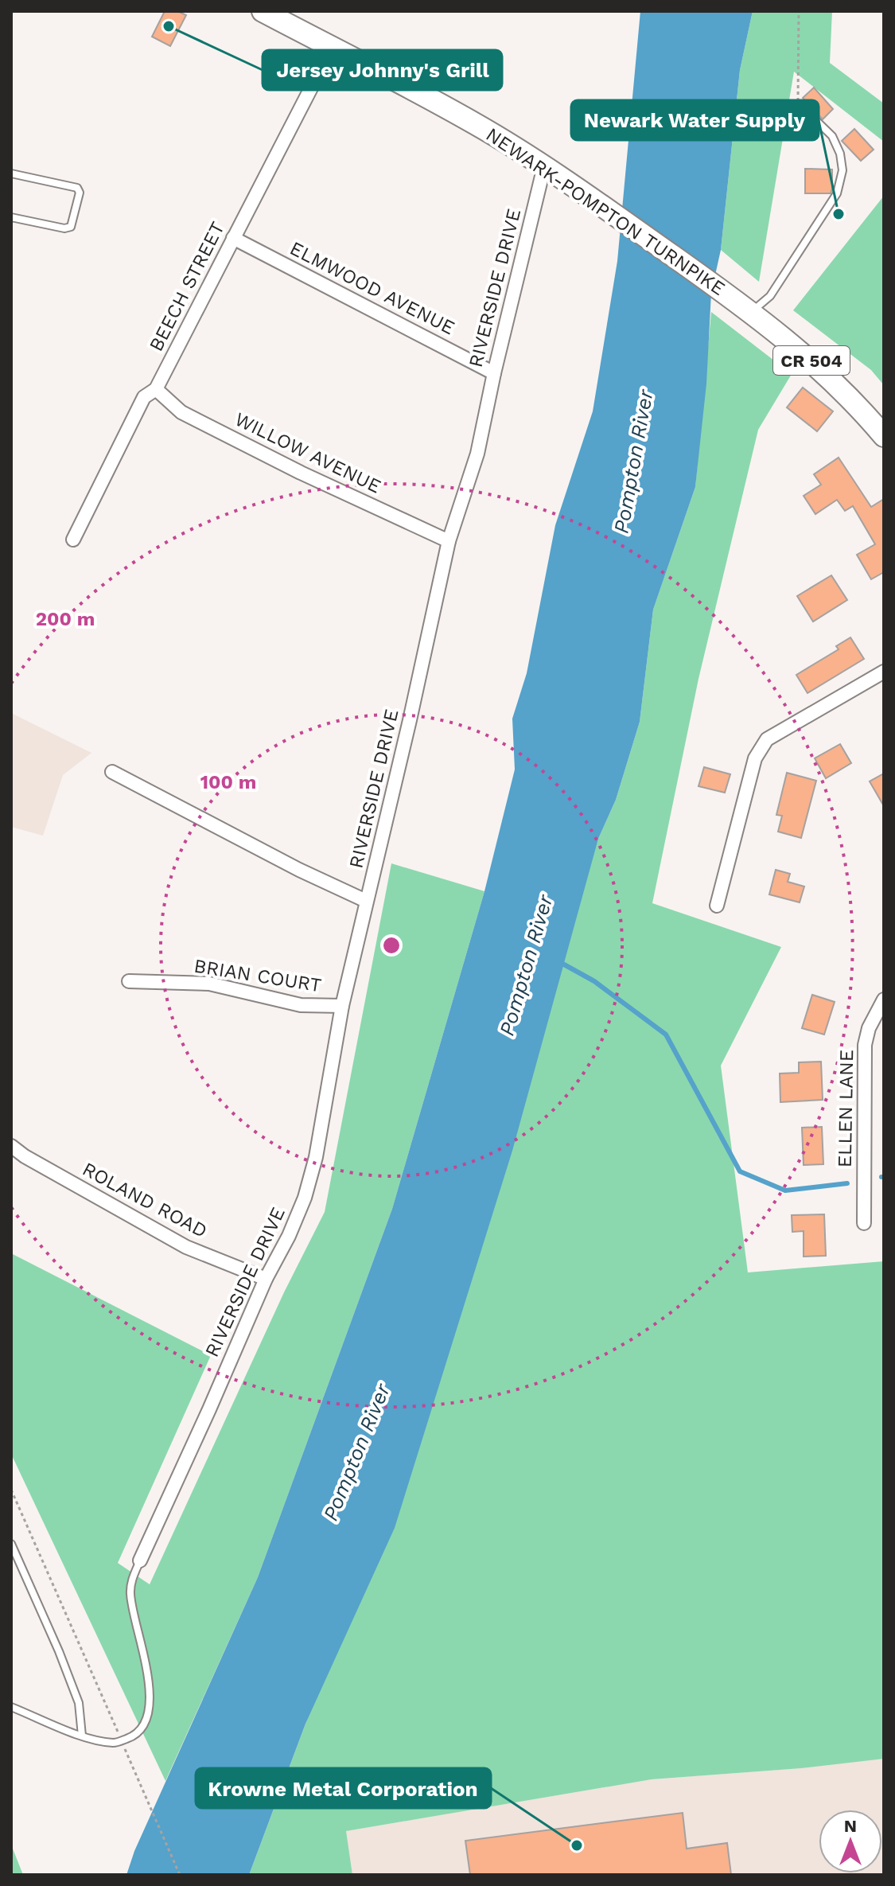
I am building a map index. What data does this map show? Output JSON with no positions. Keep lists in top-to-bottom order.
{
  "streets": {
    "main road": ["NEWARK-POMPTON TURNPIKE", "CR 504"],
    "street": [
      "BEECH STREET",
      "ELMWOOD AVENUE",
      "RIVERSIDE DRIVE",
      "WILLOW AVENUE",
      "BRIAN COURT",
      "ELLEN LANE",
      "ROLAND ROAD"
    ]
  },
  "crossings": [
    ["NEWARK-POMPTON TURNPIKE", "BEECH STREET"],
    ["NEWARK-POMPTON TURNPIKE", "RIVERSIDE DRIVE"],
    ["BEECH STREET", "ELMWOOD AVENUE"],
    ["BEECH STREET", "WILLOW AVENUE"],
    ["ELMWOOD AVENUE", "RIVERSIDE DRIVE"],
    ["RIVERSIDE DRIVE", "WILLOW AVENUE"],
    ["RIVERSIDE DRIVE", "BRIAN COURT"],
    ["RIVERSIDE DRIVE", "ROLAND ROAD"]
  ],
  "water": ["Pompton River"],
  "places": ["Jersey Johnny's Grill", "Newark Water Supply", "Krowne Metal Corporation"],
  "north": "top",
  "rings": ["200 m", "100 m"]
}
